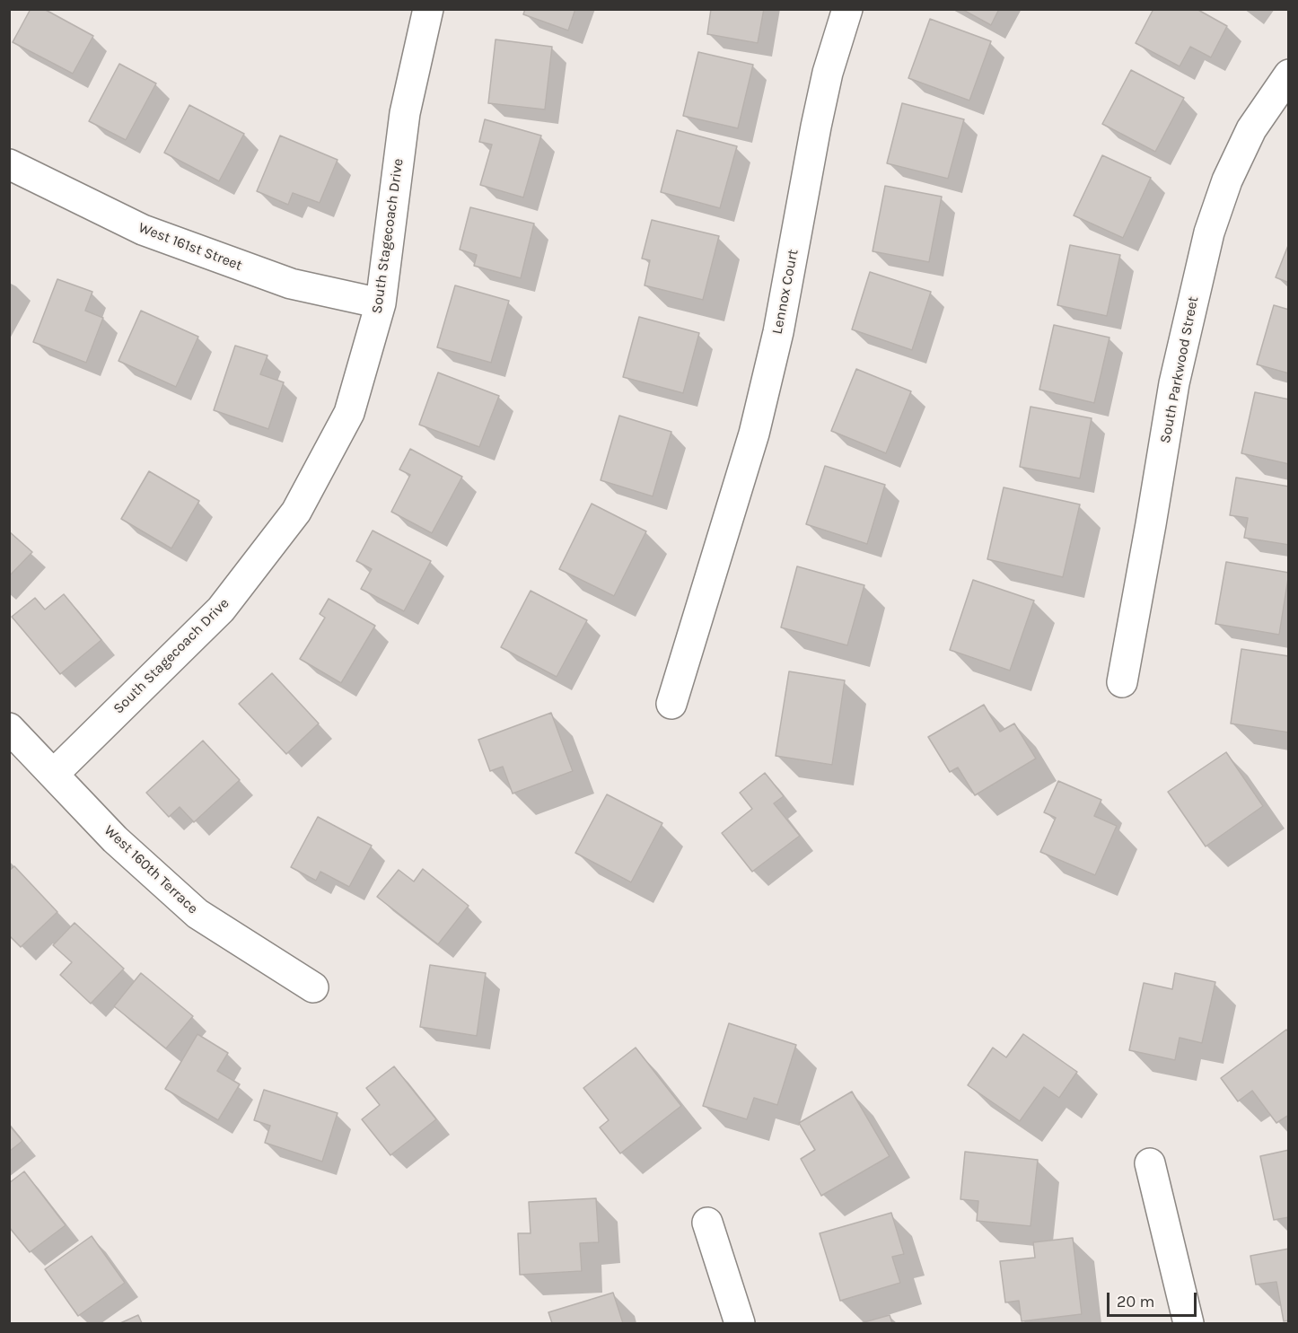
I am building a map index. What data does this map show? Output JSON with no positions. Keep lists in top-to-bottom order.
{
  "streets": {
    "street": [
      "South Stagecoach Drive",
      "West 161st Street",
      "Lennox Court",
      "South Parkwood Street",
      "West 160th Terrace"
    ]
  },
  "crossings": [
    ["South Stagecoach Drive", "West 161st Street"],
    ["South Stagecoach Drive", "West 160th Terrace"]
  ],
  "scale_bar": "20 m"
}
